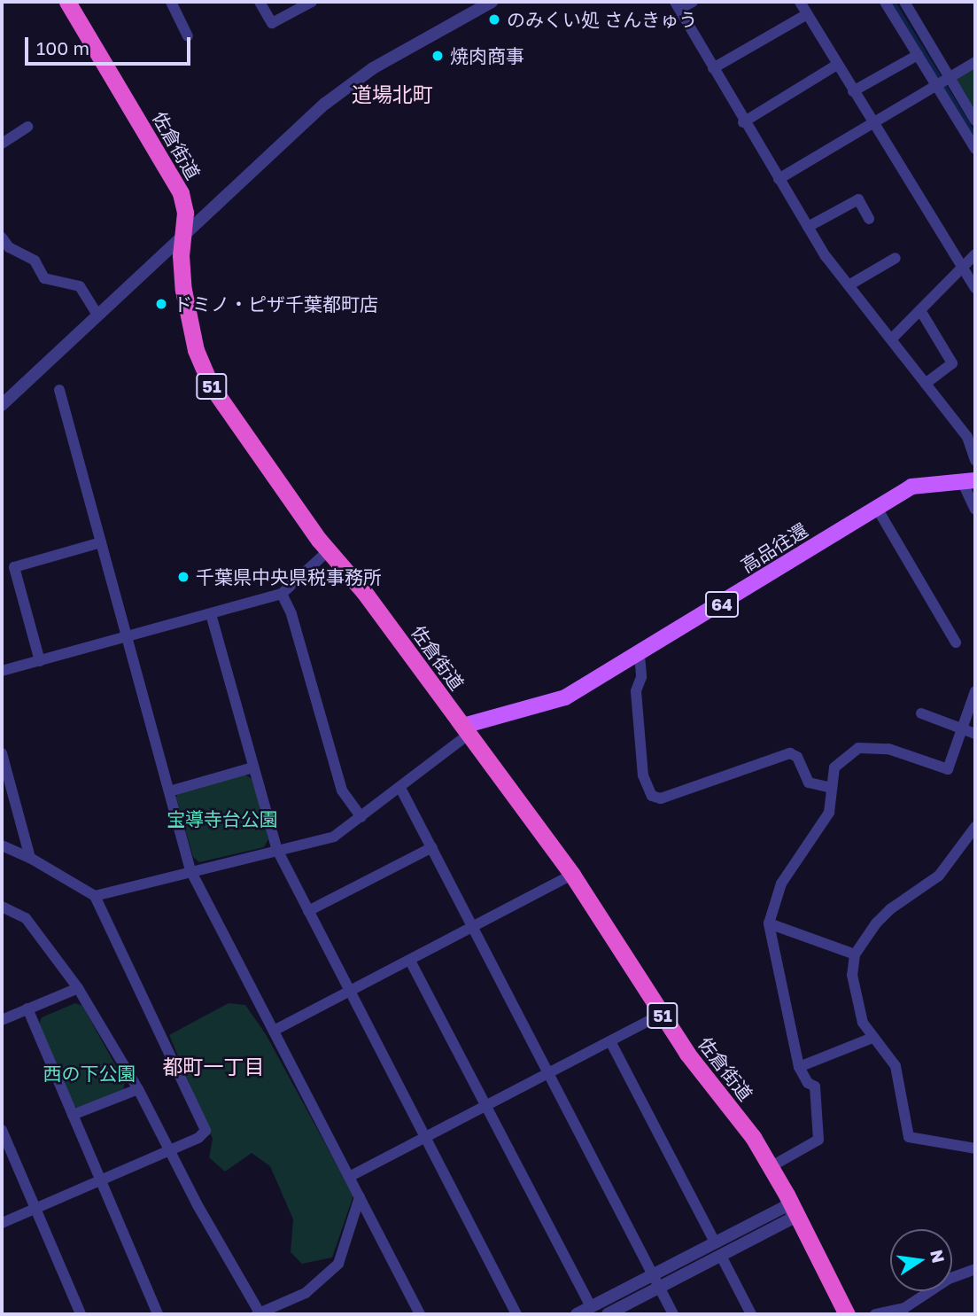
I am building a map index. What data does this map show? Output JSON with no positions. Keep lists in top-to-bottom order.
{
  "streets": {
    "highway": ["佐倉街道", "51"],
    "main road": ["高品往還", "64"]
  },
  "crossings": [
    ["佐倉街道", "高品往還"]
  ],
  "districts": ["道場北町", "都町一丁目"],
  "parks": ["宝導寺台公園", "西の下公園"],
  "places": [
    "のみくい処 さんきゅう",
    "焼肉商事",
    "ドミノ・ピザ千葉都町店",
    "千葉県中央県税事務所"
  ],
  "scale_bar": "100 m",
  "north": "right"
}
